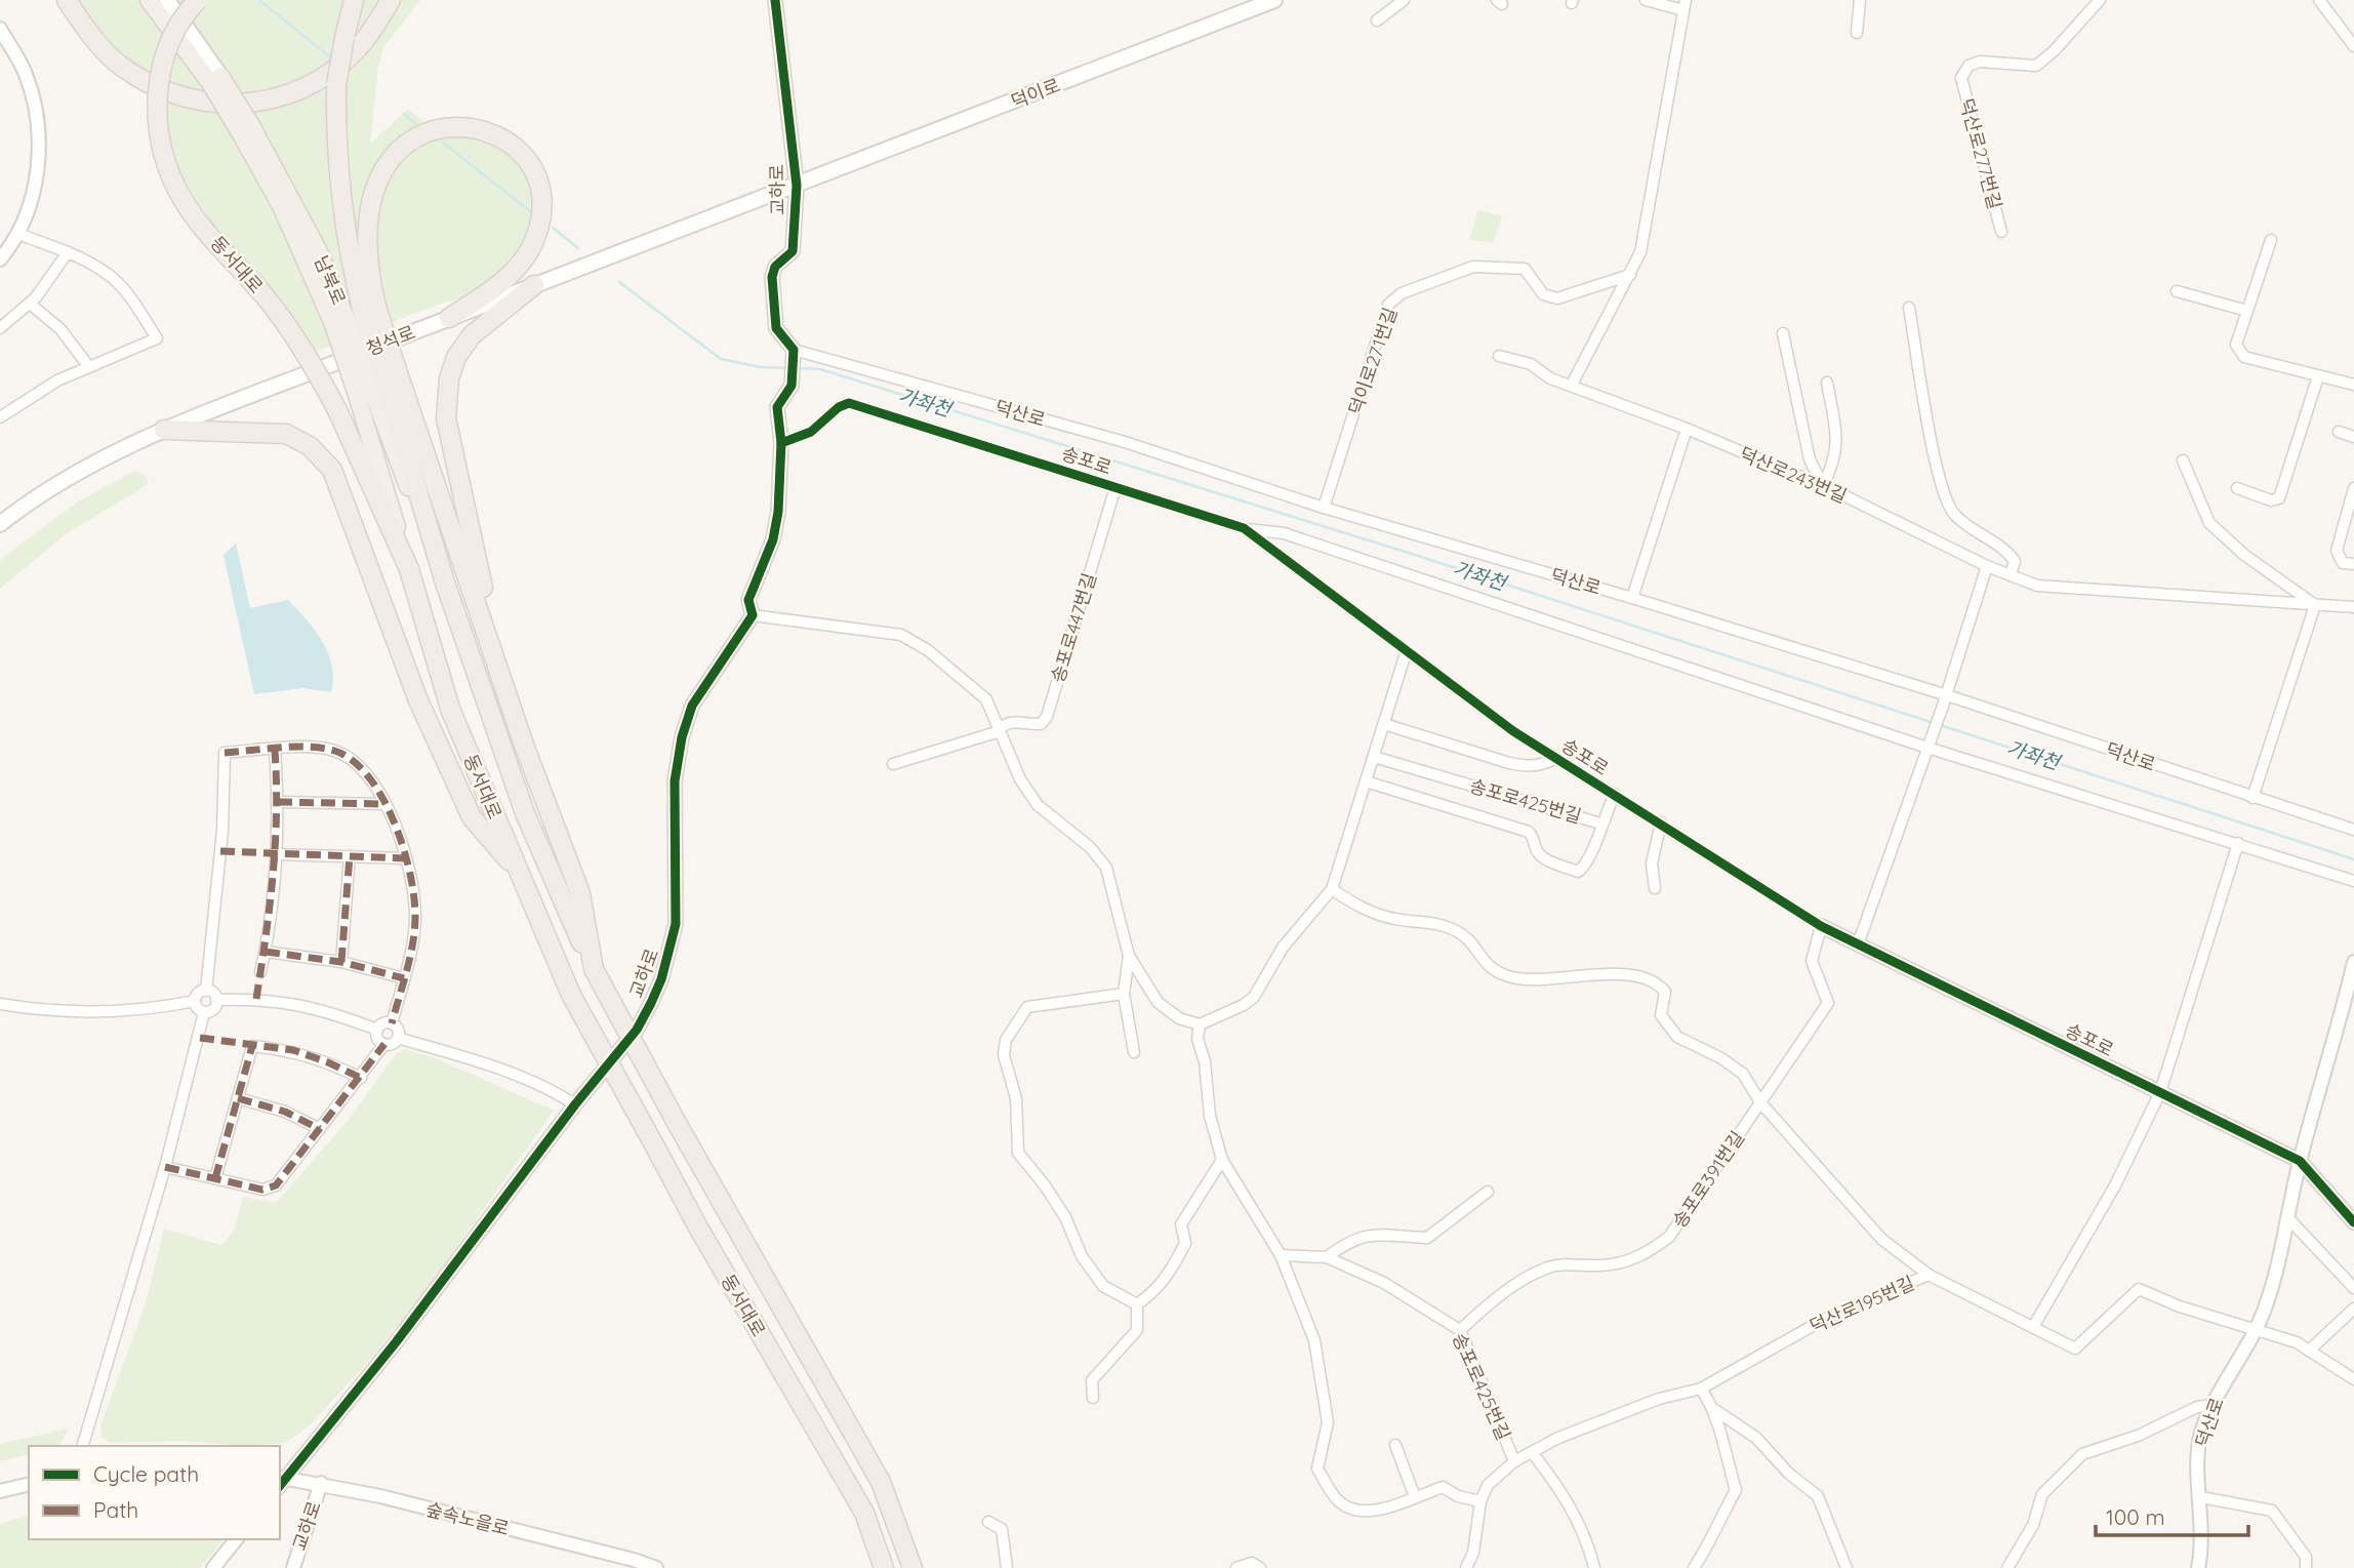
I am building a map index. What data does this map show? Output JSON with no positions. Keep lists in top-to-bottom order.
{
  "streets": {
    "highway": ["동서대로"],
    "main road": ["덕이로", "남북로", "청석로"],
    "street": [
      "덕산로277번길",
      "교하로",
      "덕이로271번길",
      "덕산로",
      "송포로",
      "덕산로243번길",
      "송포로447번길",
      "송포로425번길",
      "송포로391번길",
      "덕산로195번길",
      "숲속노을로"
    ]
  },
  "crossings": [
    ["덕이로", "교하로"],
    ["덕이로", "청석로"],
    ["교하로", "청석로"],
    ["교하로", "덕산로"],
    ["교하로", "송포로"],
    ["교하로", "숲속노을로"],
    ["동서대로", "남북로"],
    ["덕이로271번길", "덕산로"],
    ["덕산로", "송포로"],
    ["덕산로", "덕산로195번길"],
    ["송포로", "송포로447번길"],
    ["송포로", "송포로391번길"],
    ["송포로425번길", "송포로391번길"],
    ["송포로425번길", "덕산로195번길"]
  ],
  "water": ["가좌천"],
  "legend": ["Cycle path", "Path"],
  "scale_bar": "100 m"
}
